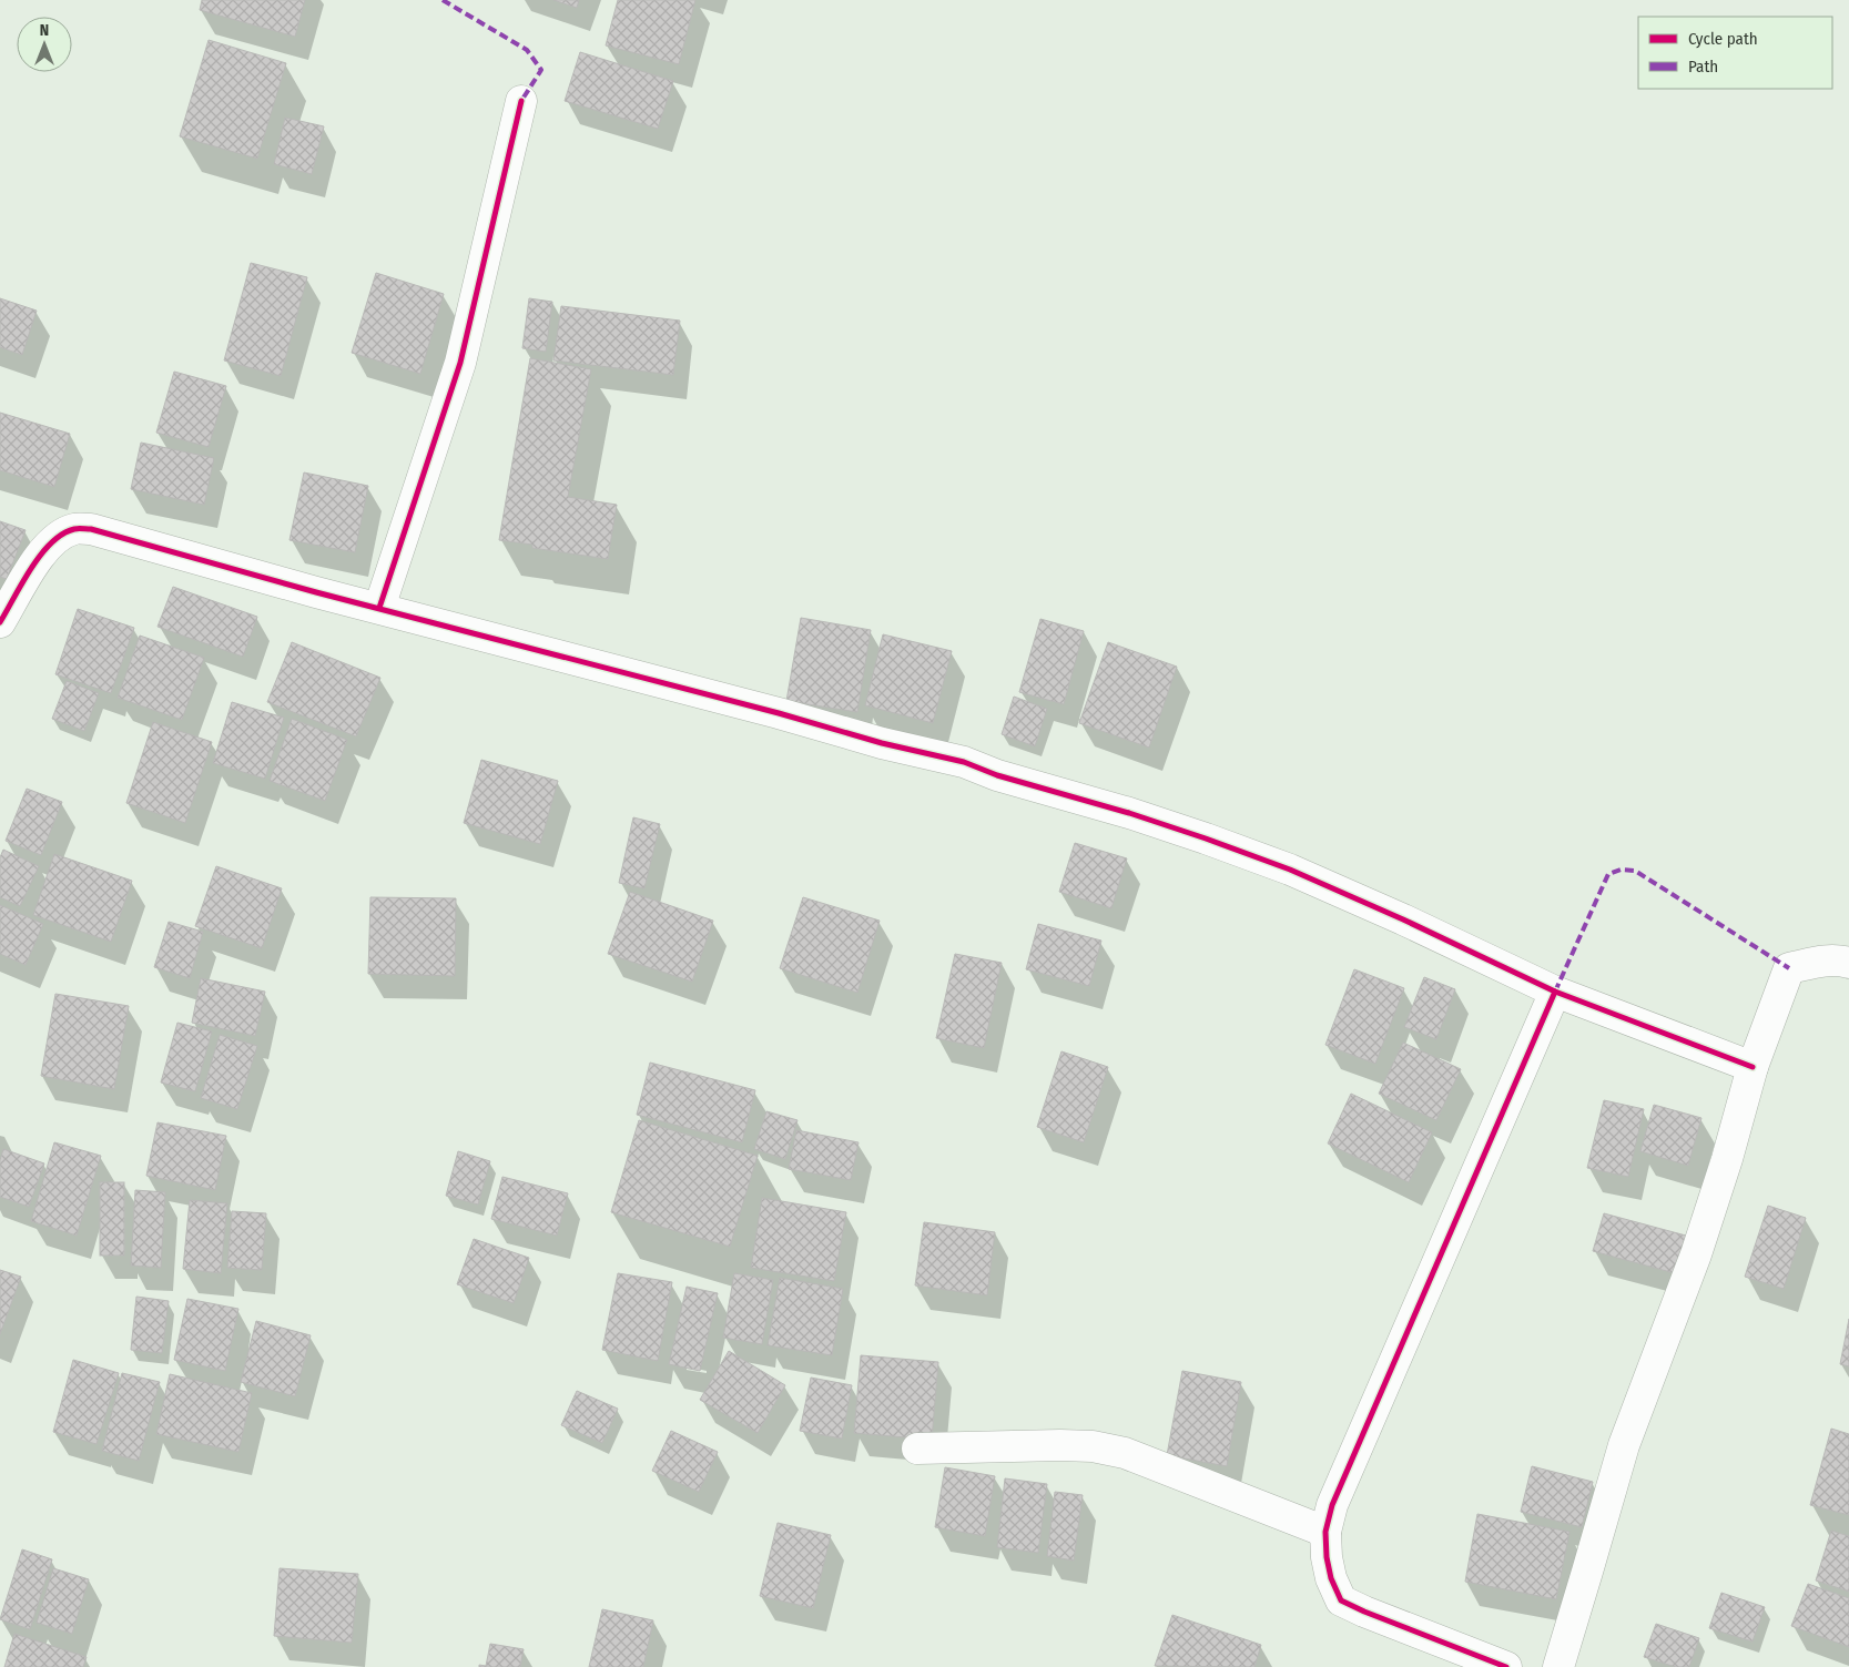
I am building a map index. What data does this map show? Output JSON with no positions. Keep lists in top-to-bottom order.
{
  "legend": ["Cycle path", "Path"],
  "north": "top"
}
